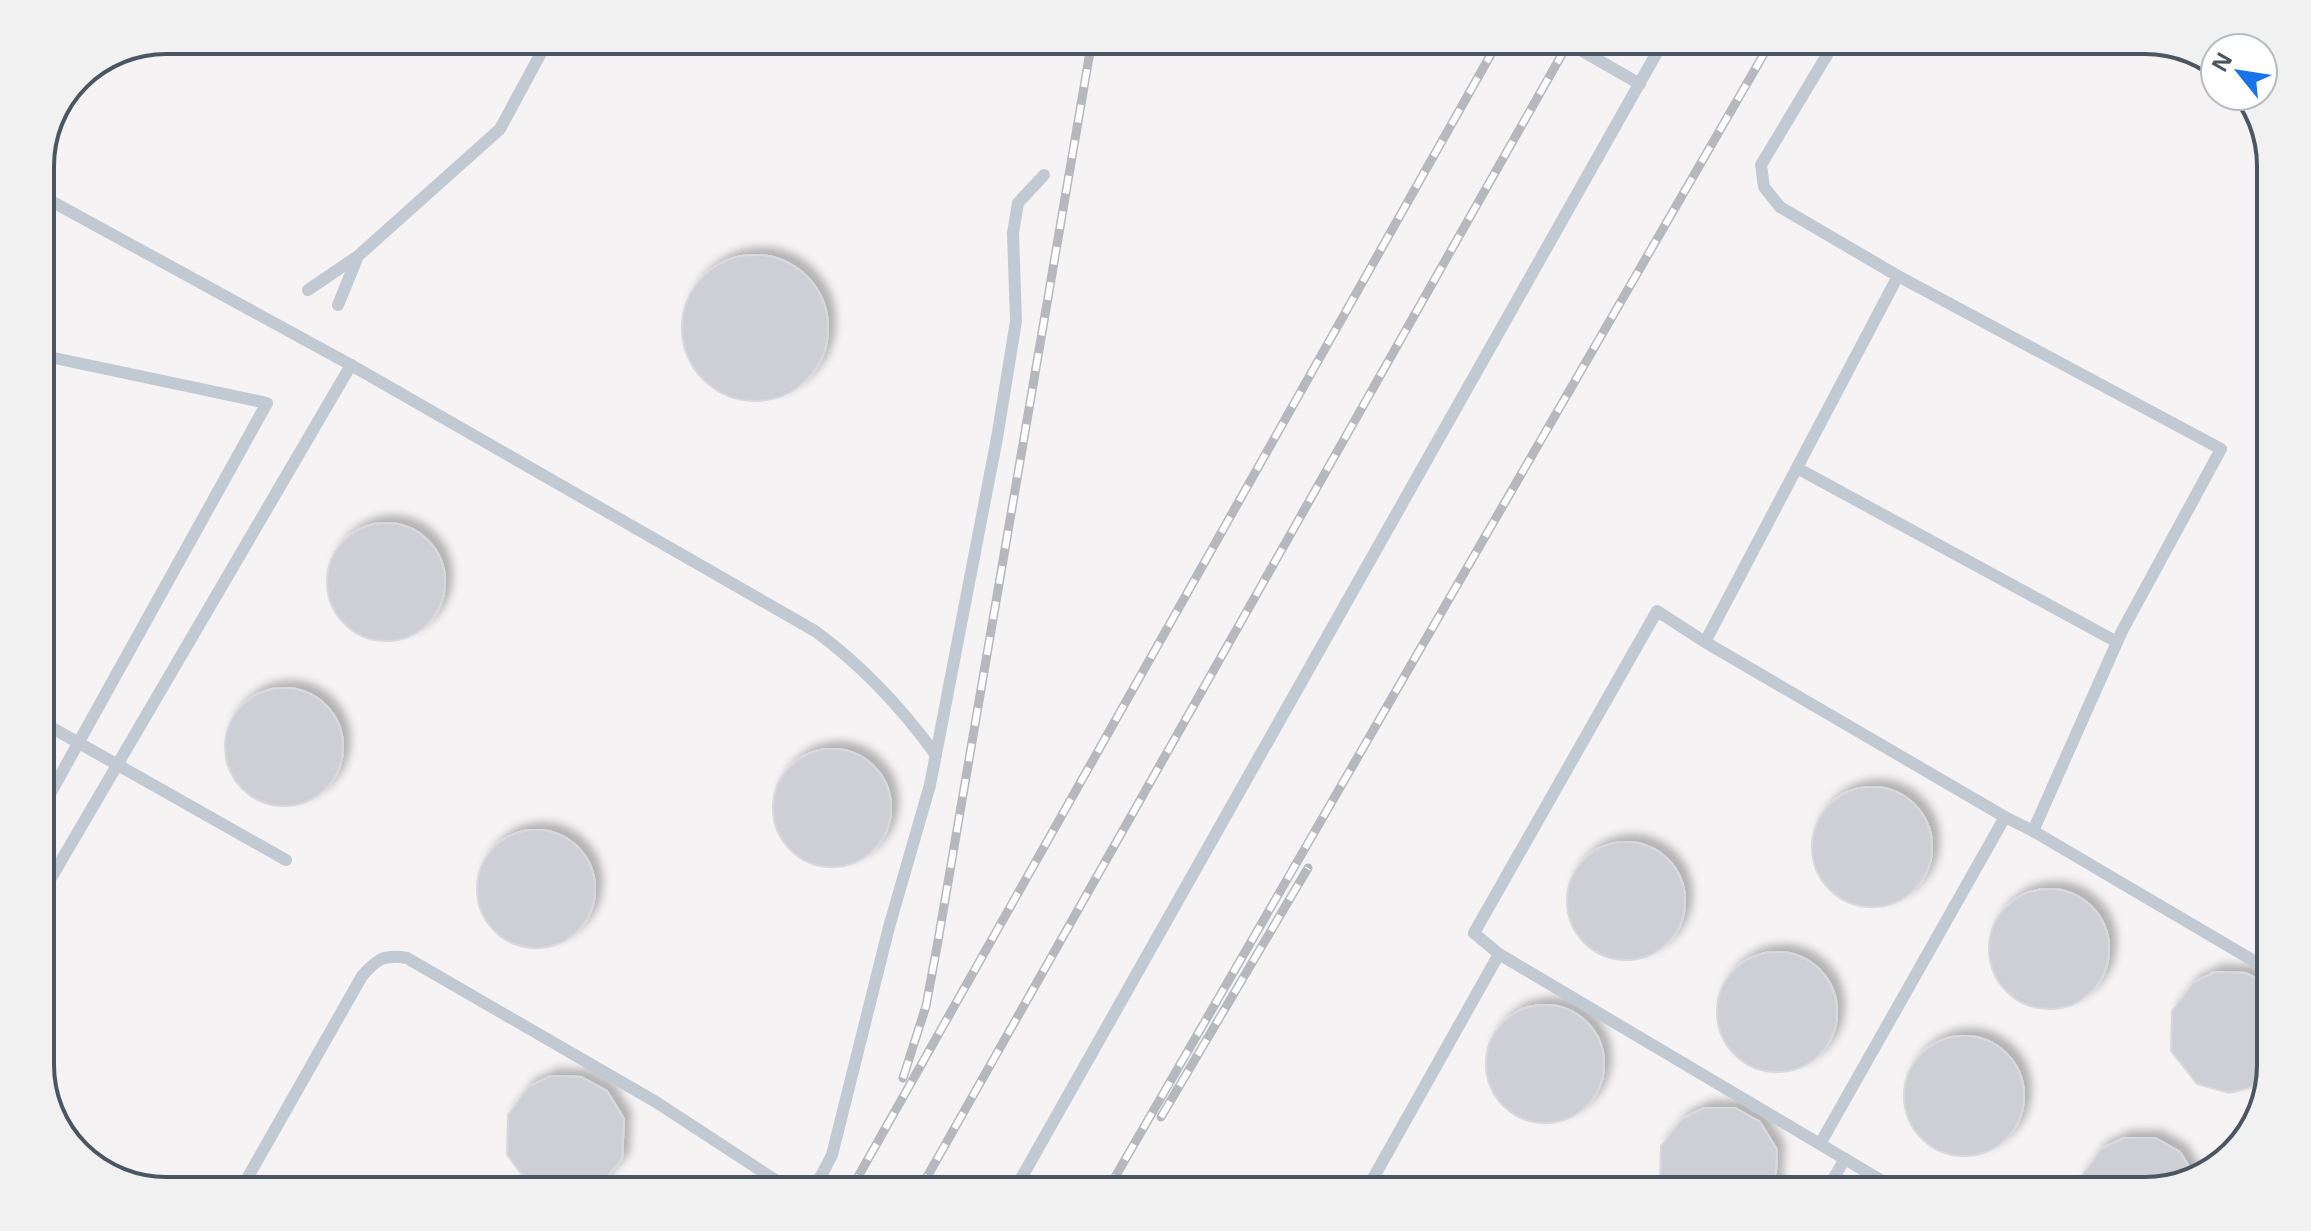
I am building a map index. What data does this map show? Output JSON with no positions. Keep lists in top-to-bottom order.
{
  "north": "top left"
}
